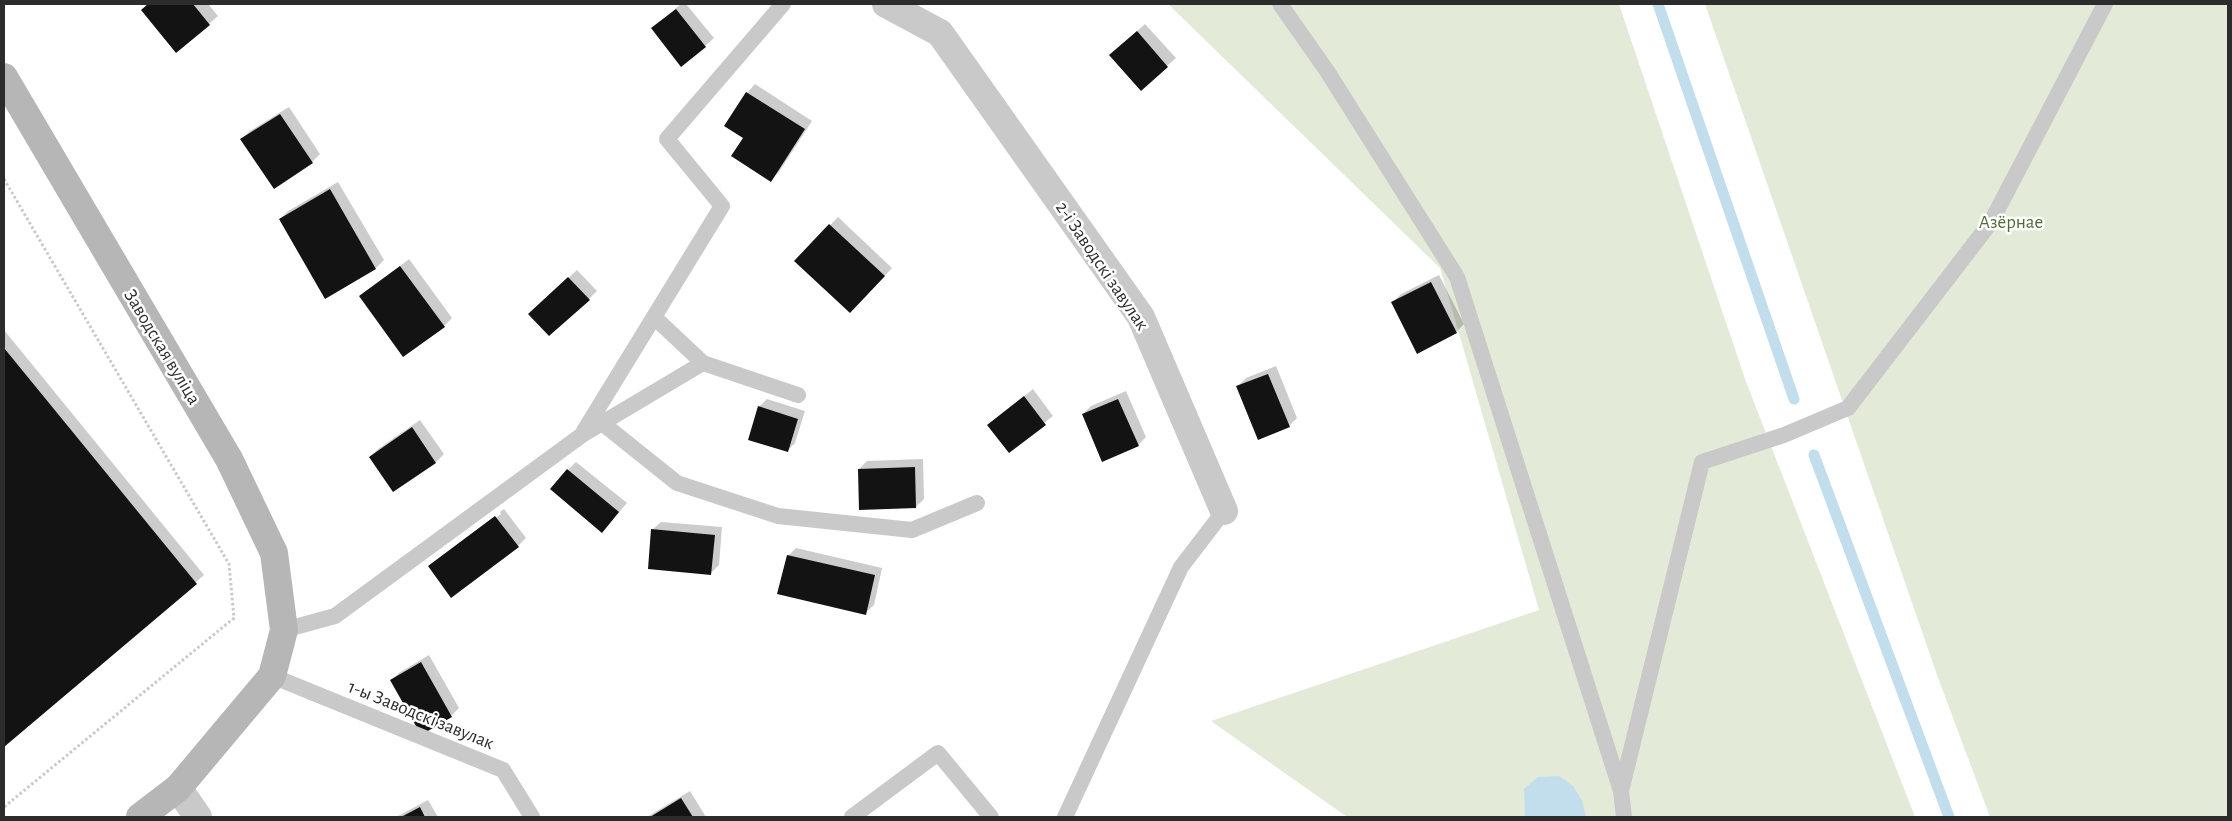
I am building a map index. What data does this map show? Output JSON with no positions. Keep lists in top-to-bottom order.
{
  "streets": {
    "street": ["2-і Заводскі завулак", "Заводская вуліца"],
    "lane": ["1-ы Заводскі завулак"]
  },
  "crossings": [
    ["Заводская вуліца", "1-ы Заводскі завулак"]
  ],
  "parks": ["Азёрнае"]
}
